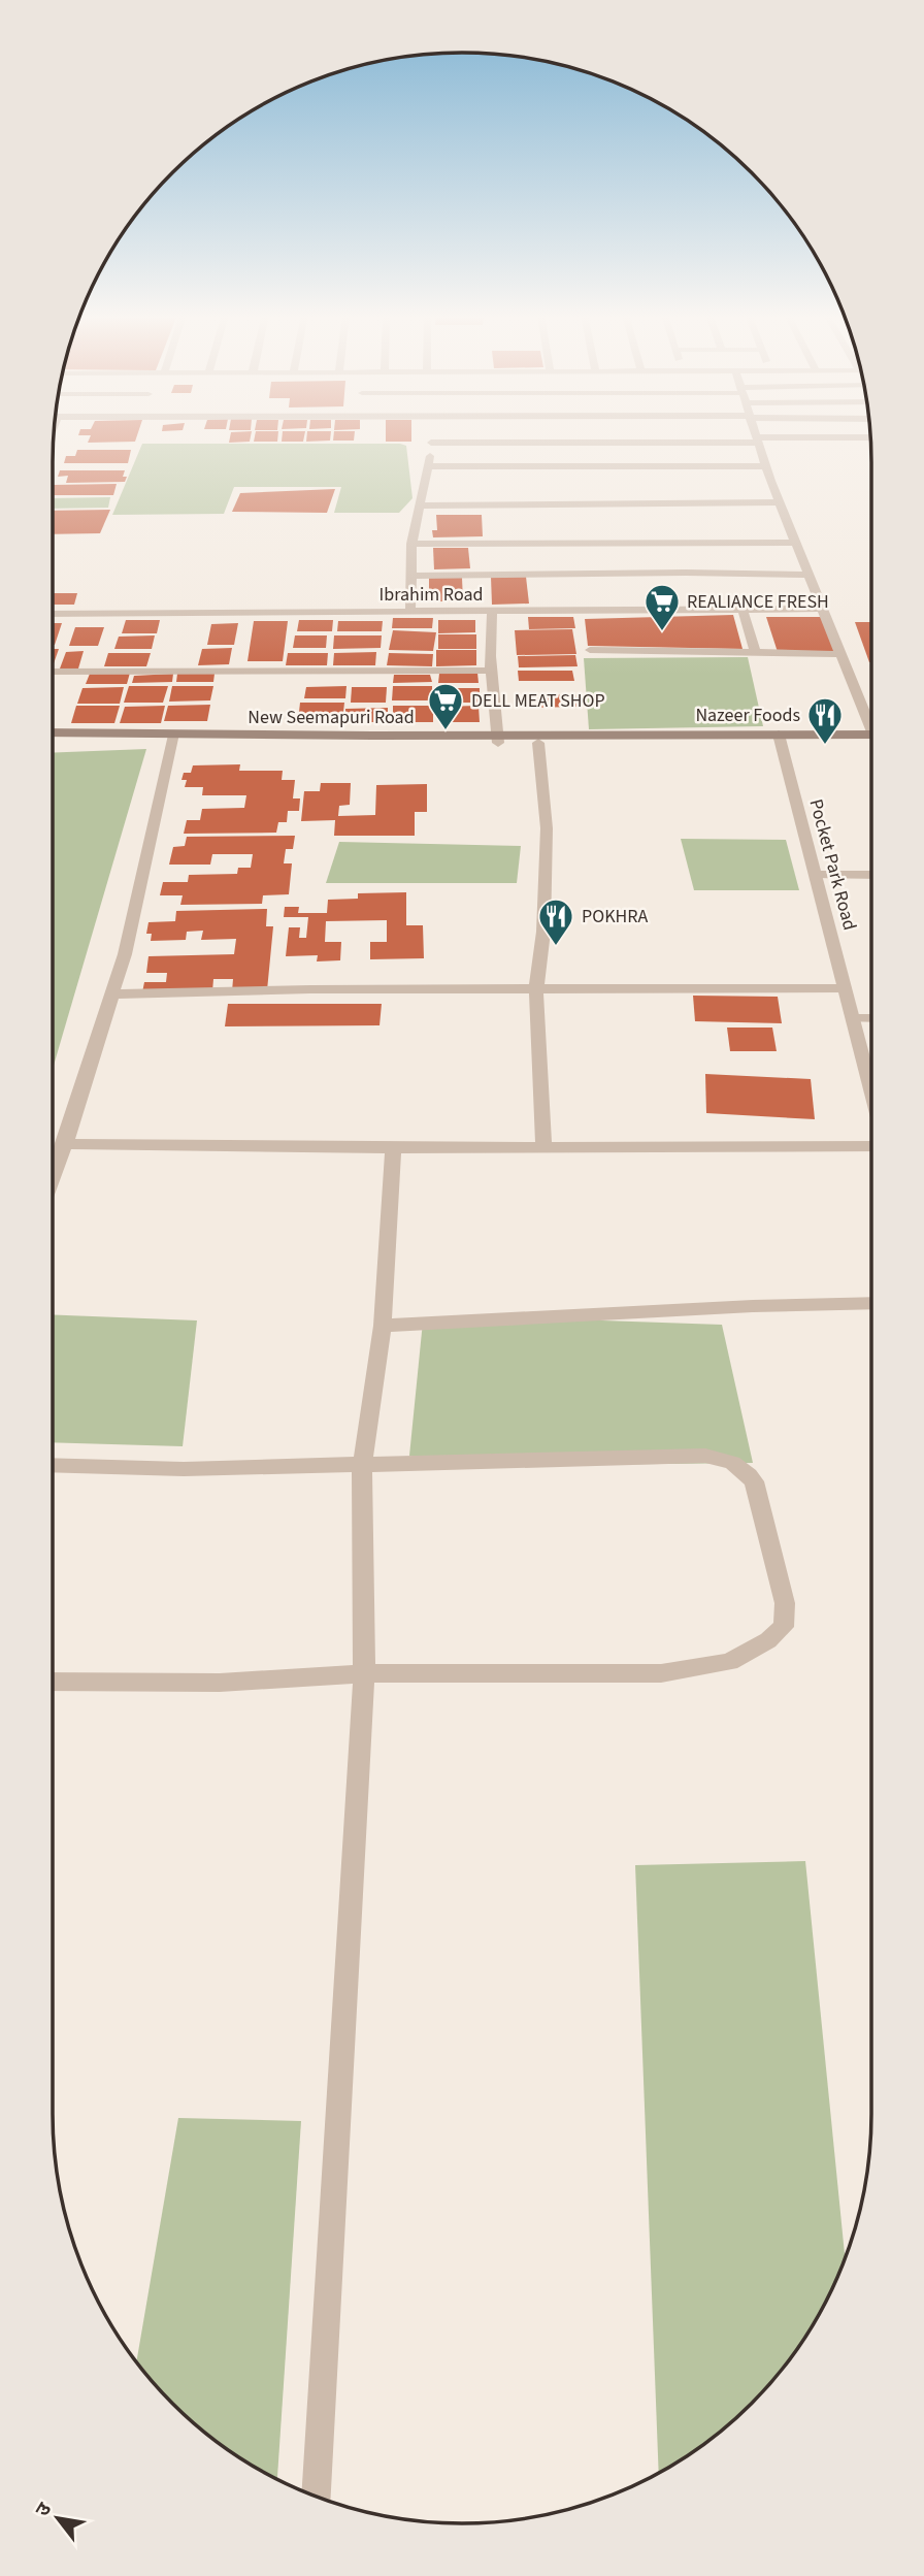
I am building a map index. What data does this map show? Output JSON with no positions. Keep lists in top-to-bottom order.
{
  "streets": {
    "main road": ["New Seemapuri Road"],
    "street": ["Ibrahim Road", "Pocket Park Road"]
  },
  "crossings": [
    ["New Seemapuri Road", "Pocket Park Road"]
  ],
  "places": {
    "supermarket": ["REALIANCE FRESH", "DELL MEAT SHOP"],
    "restaurant": ["Nazeer Foods", "POKHRA"]
  },
  "north": "top left"
}
